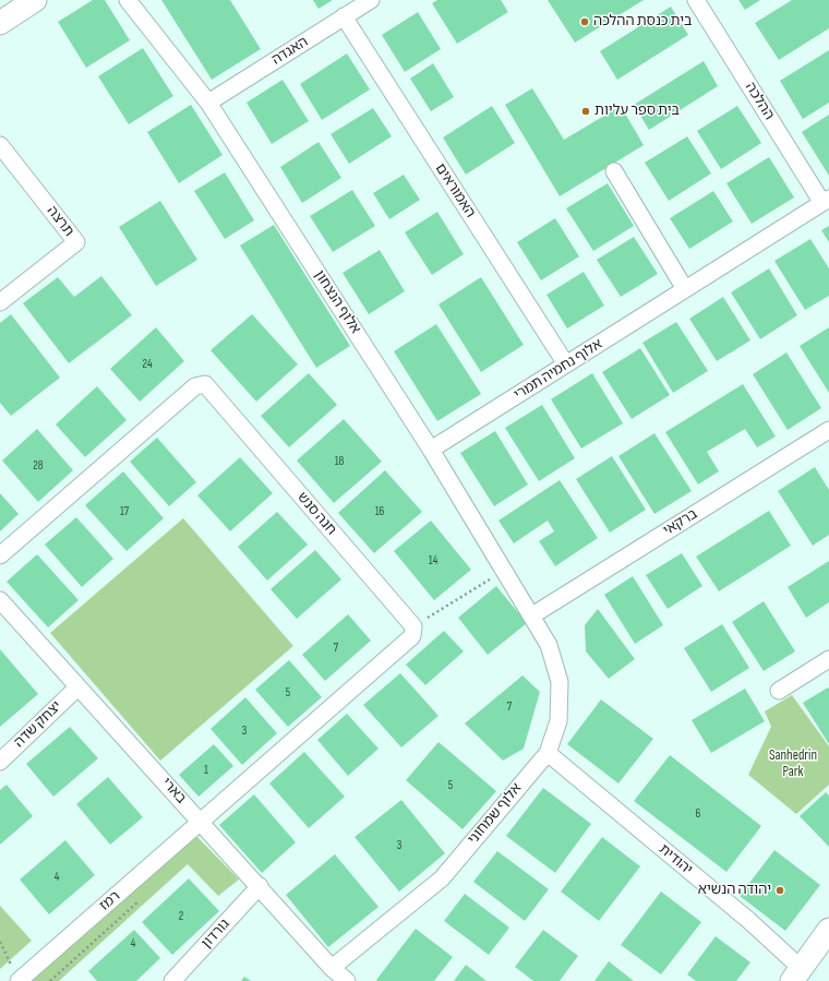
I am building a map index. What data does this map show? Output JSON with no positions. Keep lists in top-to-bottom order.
{
  "streets": {
    "street": [
      "האגדה",
      "ההלכה",
      "האמוראים",
      "תרצה",
      "אלוף הנצחון",
      "אלוף נחמיה תמרי",
      "חנה סנש",
      "ברקאי",
      "יצחק שדה",
      "בארי",
      "אלוף שמחוני",
      "יהודית",
      "רמז",
      "גורדון"
    ]
  },
  "crossings": [
    ["האגדה", "האמוראים"],
    ["האגדה", "אלוף הנצחון"],
    ["ההלכה", "אלוף נחמיה תמרי"],
    ["האמוראים", "אלוף נחמיה תמרי"],
    ["אלוף הנצחון", "אלוף נחמיה תמרי"],
    ["אלוף הנצחון", "ברקאי"],
    ["אלוף הנצחון", "אלוף שמחוני"],
    ["ברקאי", "אלוף שמחוני"],
    ["יצחק שדה", "בארי"],
    ["בארי", "אלוף שמחוני"],
    ["בארי", "רמז"],
    ["בארי", "גורדון"],
    ["אלוף שמחוני", "יהודית"]
  ],
  "parks": ["Sanhedrin Park"],
  "places": ["בית כנסת ההלכה", "בית ספר עליות", "יהודה הנשיא"],
  "house_numbers": [
    "24",
    "18",
    "28",
    "17",
    "16",
    "14",
    "7",
    "5",
    "7",
    "3",
    "1",
    "5",
    "6",
    "3",
    "4",
    "2",
    "4"
  ]
}
